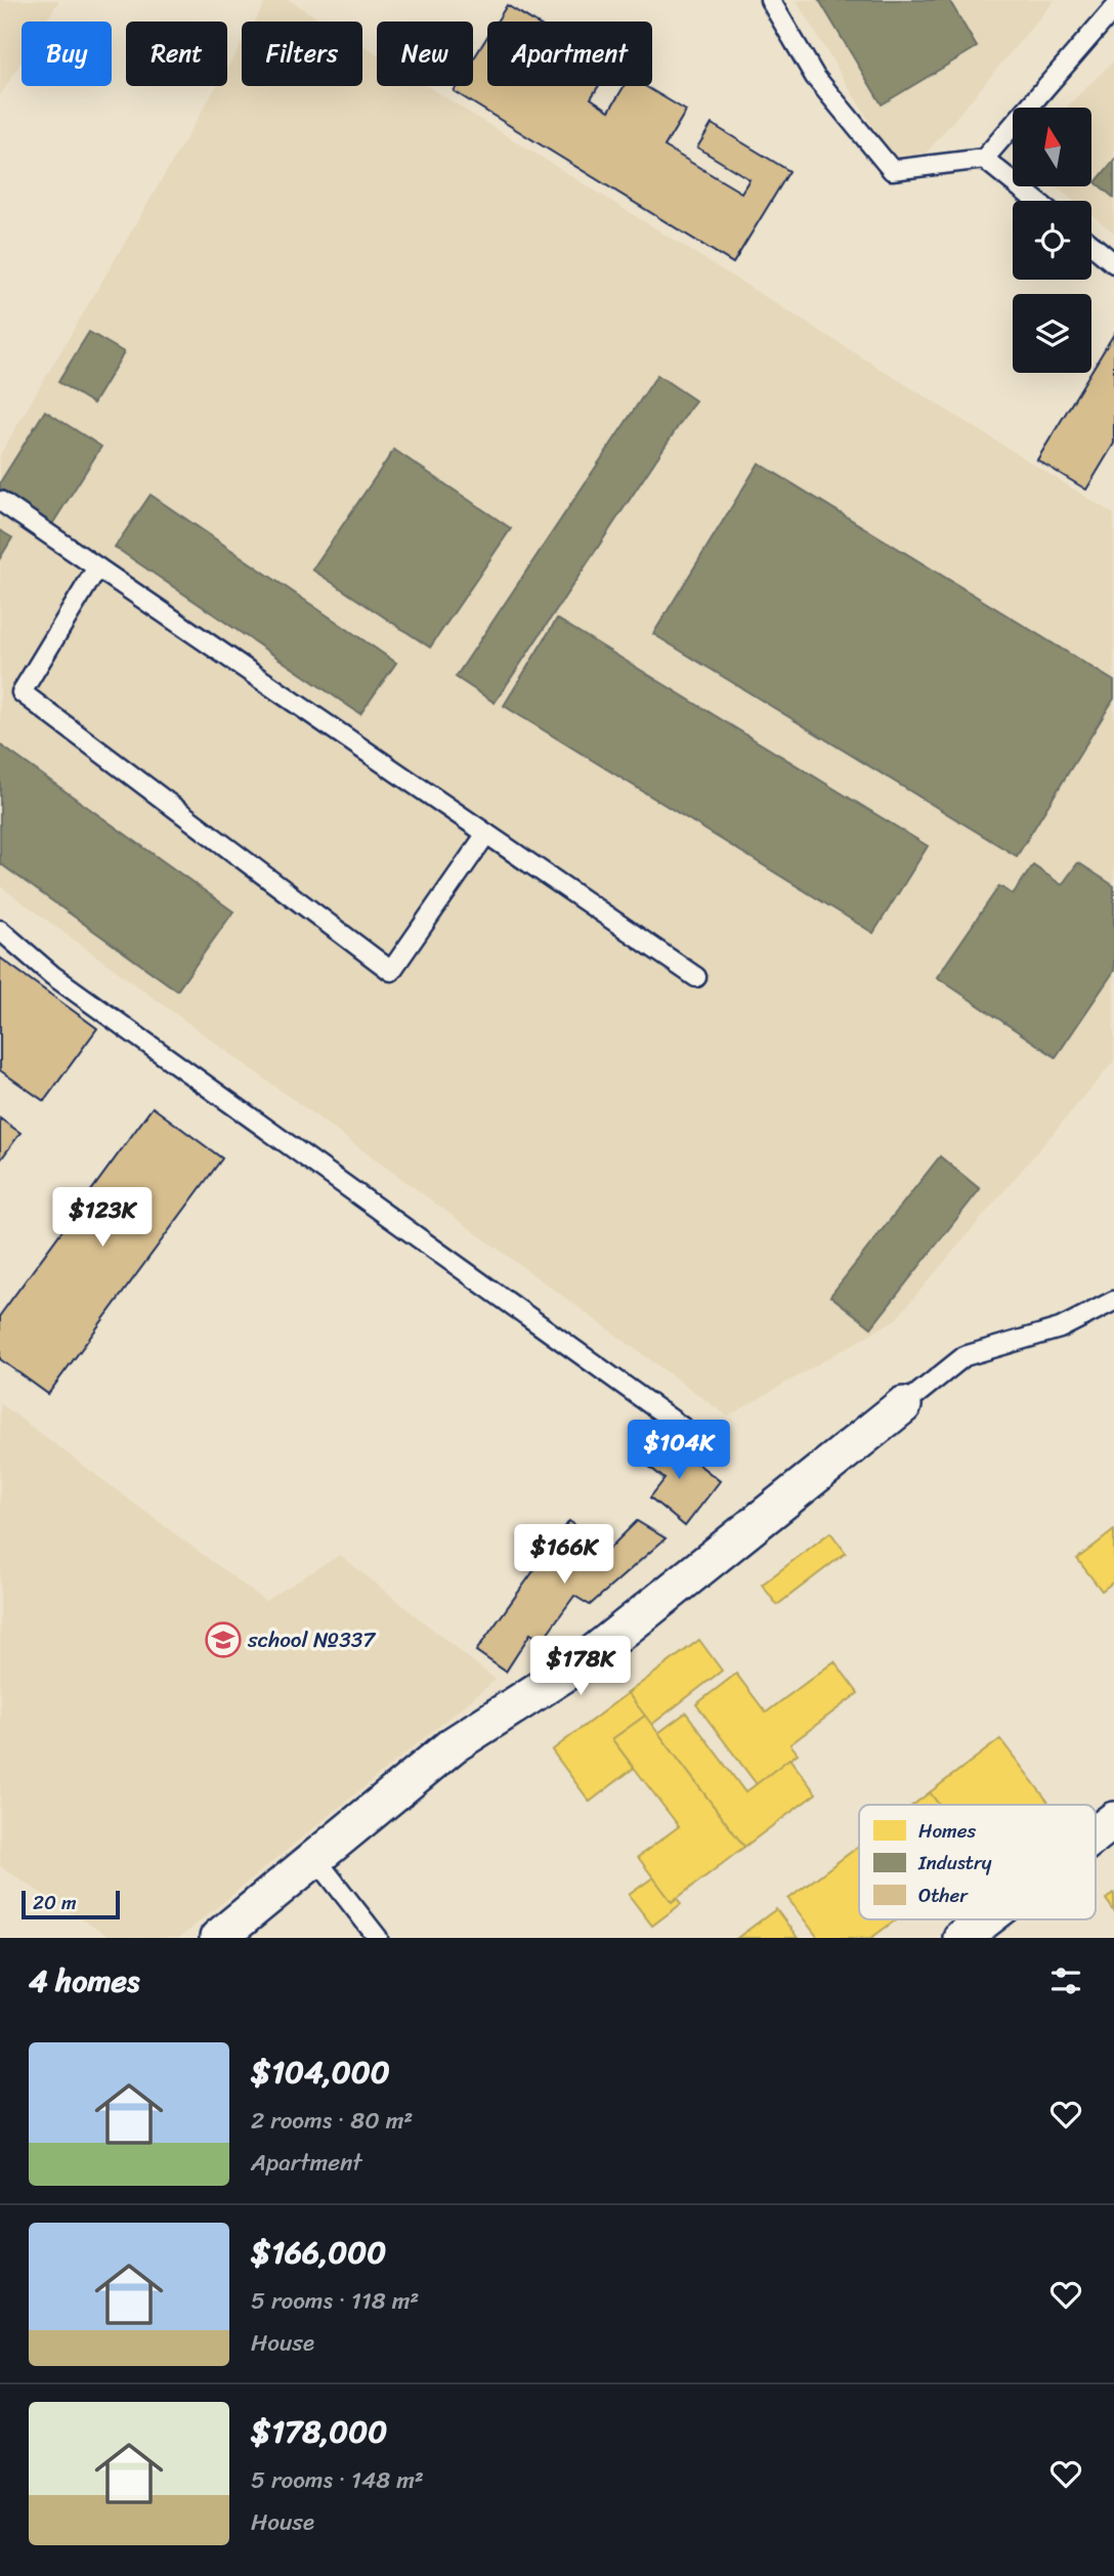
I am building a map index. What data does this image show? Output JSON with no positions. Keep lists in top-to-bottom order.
{
  "places": {
    "school or university": ["school №337"]
  },
  "legend": ["Homes", "Industry", "Other"],
  "scale_bar": "20 m",
  "north": "top",
  "page": {
    "chip": [
      "Buy",
      "Rent",
      "Filters",
      "New",
      "Apartment"
    ],
    "price": [
      "$123K",
      "$104K",
      "$166K",
      "$178K"
    ],
    "scale": "20 m",
    "heading": "4 homes",
    "list": [
      {
        "name": "$104,000",
        "note": "2 rooms · 80 m² · Apartment"
      },
      {
        "name": "$166,000",
        "note": "5 rooms · 118 m² · House"
      },
      {
        "name": "$178,000",
        "note": "5 rooms · 148 m² · House"
      }
    ]
  }
}
